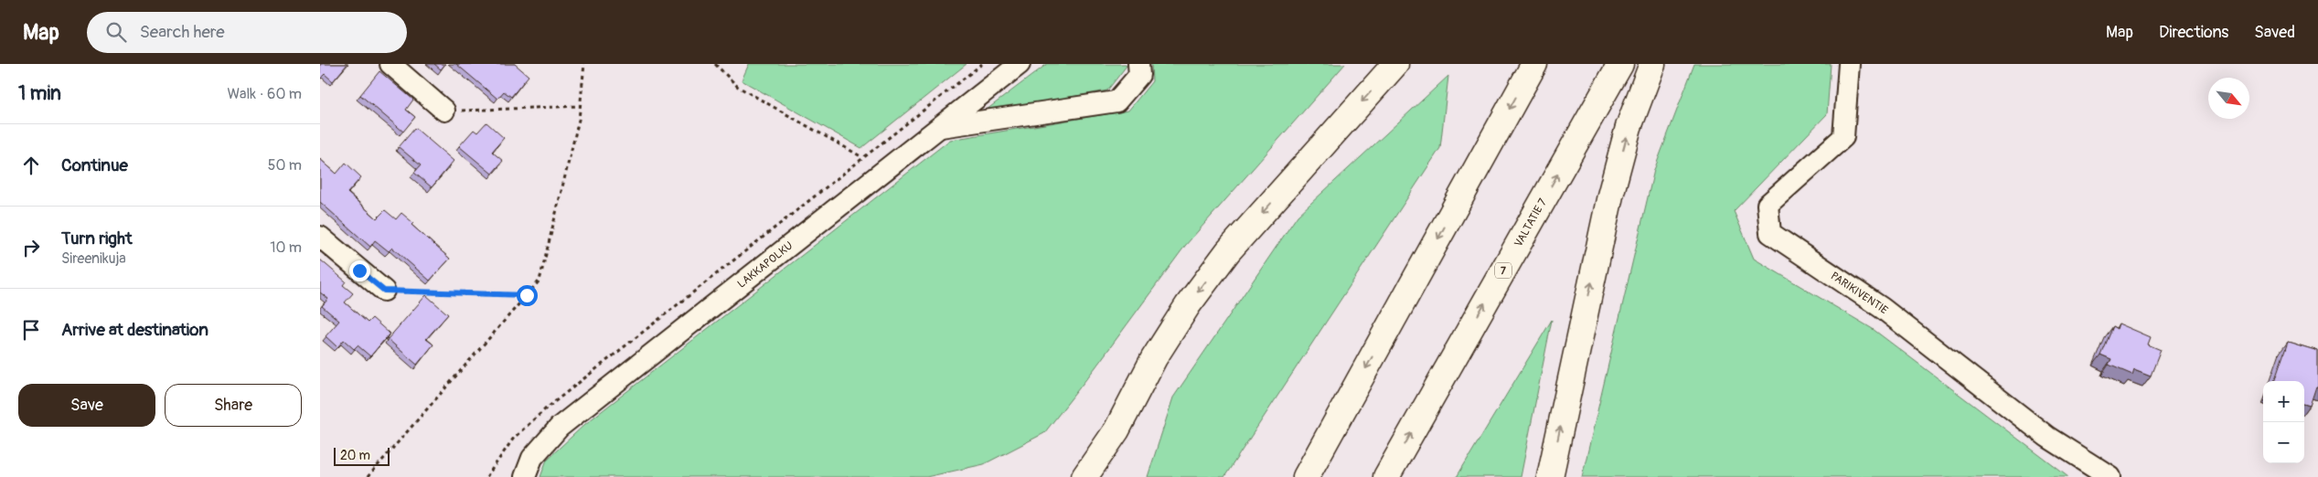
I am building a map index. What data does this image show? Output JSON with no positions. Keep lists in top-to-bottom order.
{
  "streets": {
    "highway": ["VALTATIE 7", "7"],
    "street": ["LAKKAPOLKU", "PARIKIVENTIE"]
  },
  "scale_bar": "20 m",
  "north": "bottom right",
  "page": {
    "header": "Map",
    "search": "Search here",
    "nav": ["Map", "Directions", "Saved"],
    "heading": ["1 min", "Walk · 60 m"],
    "list": [
      ["Continue", "50 m"],
      ["Turn right", "Sireenikuja", "10 m"],
      "Arrive at destination"
    ],
    "buttons": ["Save", "Share"],
    "map_buttons": ["+", "−"],
    "scale": "20 m"
  }
}
